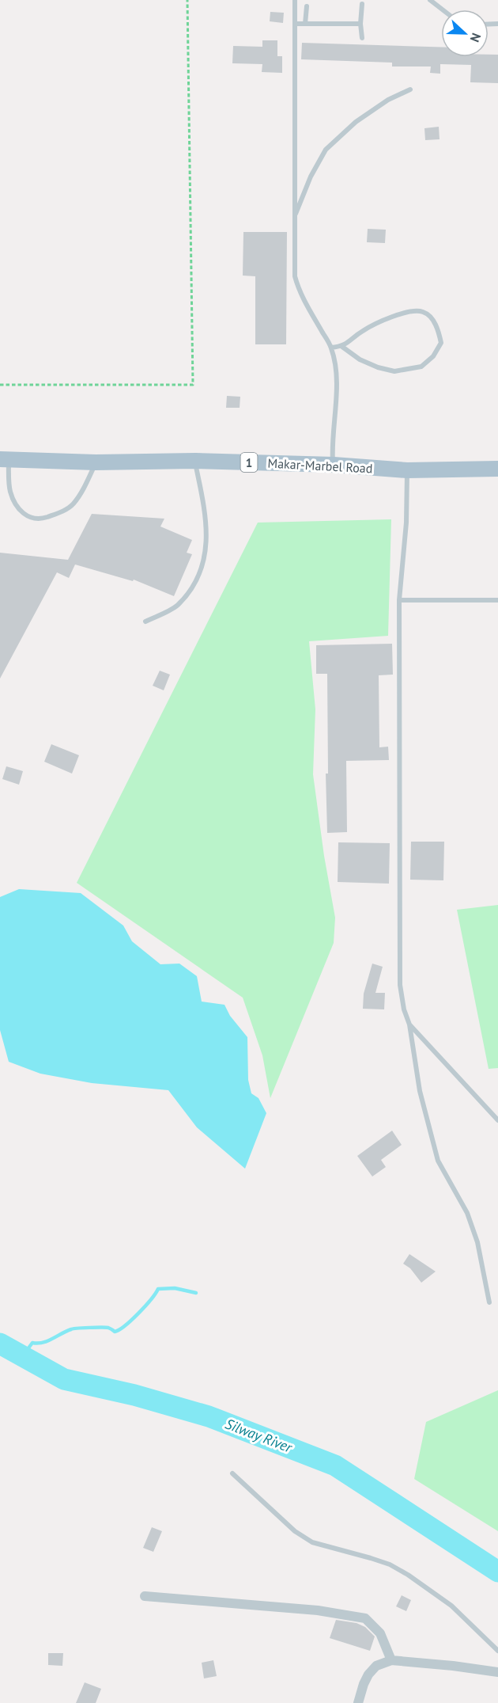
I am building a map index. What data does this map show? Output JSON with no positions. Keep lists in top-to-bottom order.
{
  "streets": {
    "main road": ["1", "Makar-Marbel Road"]
  },
  "water": ["Silway River"],
  "north": "right"
}
